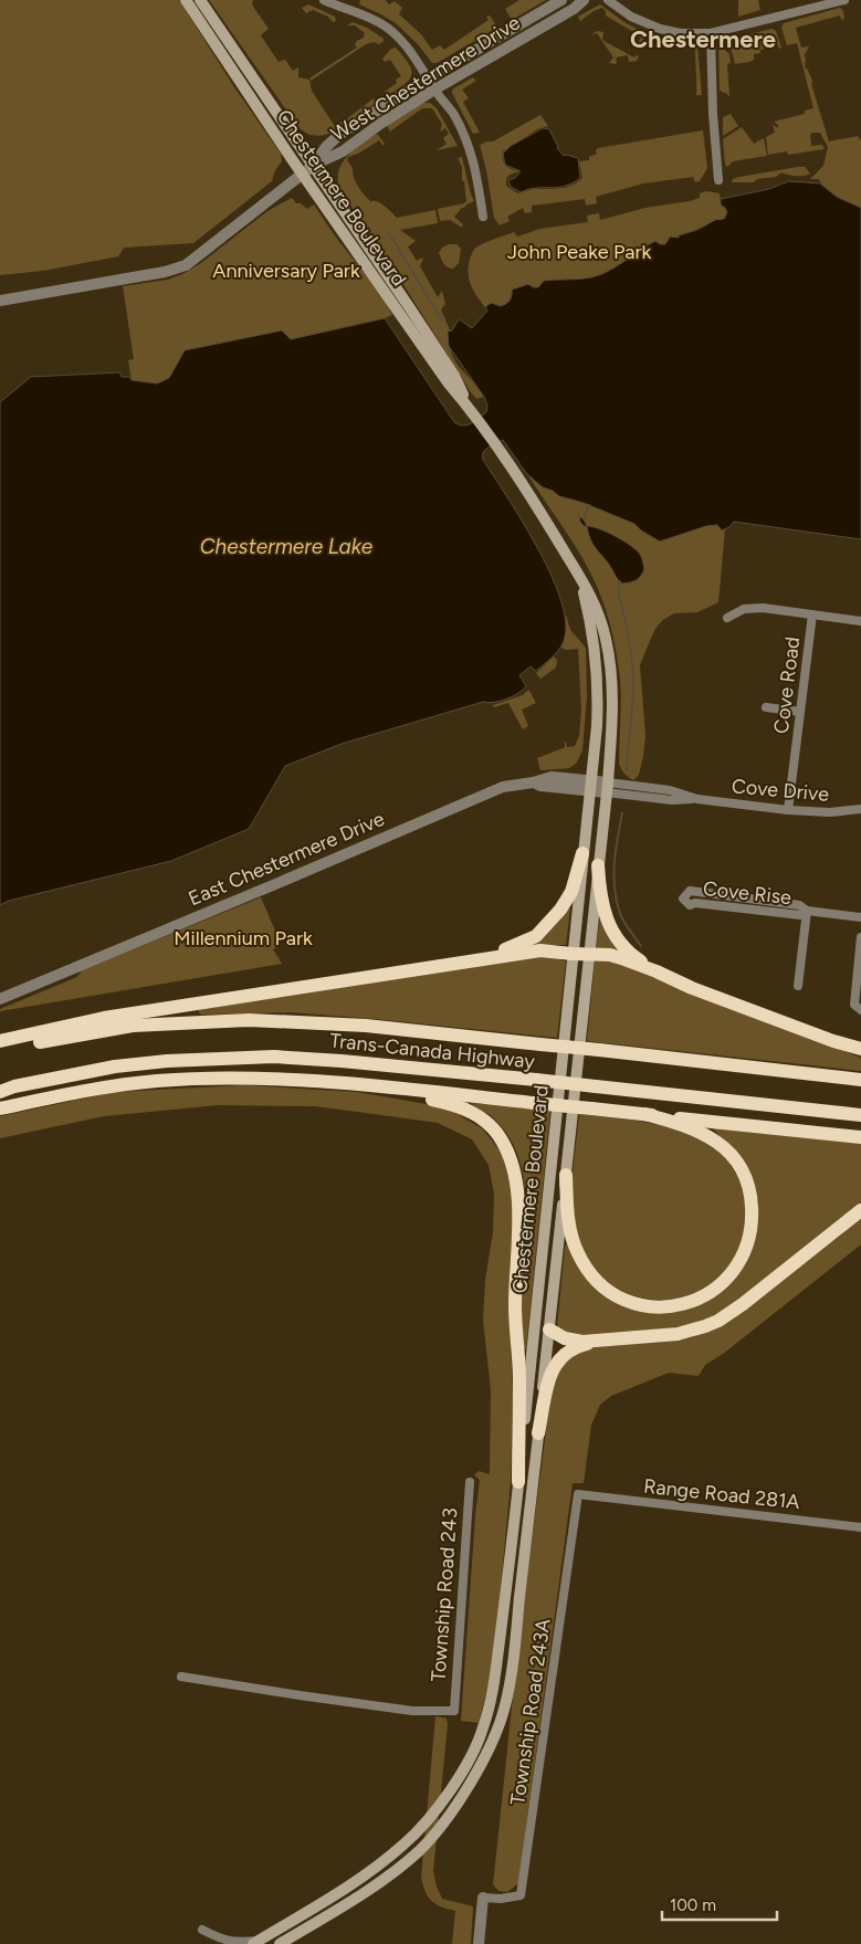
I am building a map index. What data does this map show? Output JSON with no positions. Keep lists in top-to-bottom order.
{
  "streets": {
    "highway": ["Trans-Canada Highway"],
    "main road": ["Chestermere Boulevard"],
    "street": [
      "West Chestermere Drive",
      "Cove Road",
      "Cove Drive",
      "East Chestermere Drive",
      "Cove Rise",
      "Range Road 281A",
      "Township Road 243",
      "Township Road 243A"
    ]
  },
  "crossings": [
    ["West Chestermere Drive", "Chestermere Boulevard"],
    ["Chestermere Boulevard", "Cove Drive"],
    ["Chestermere Boulevard", "East Chestermere Drive"],
    ["Cove Road", "Cove Drive"],
    ["Cove Drive", "East Chestermere Drive"],
    ["Range Road 281A", "Township Road 243A"]
  ],
  "districts": ["Chestermere"],
  "water": ["Chestermere Lake"],
  "parks": ["John Peake Park", "Anniversary Park", "Millennium Park"],
  "scale_bar": "100 m"
}
